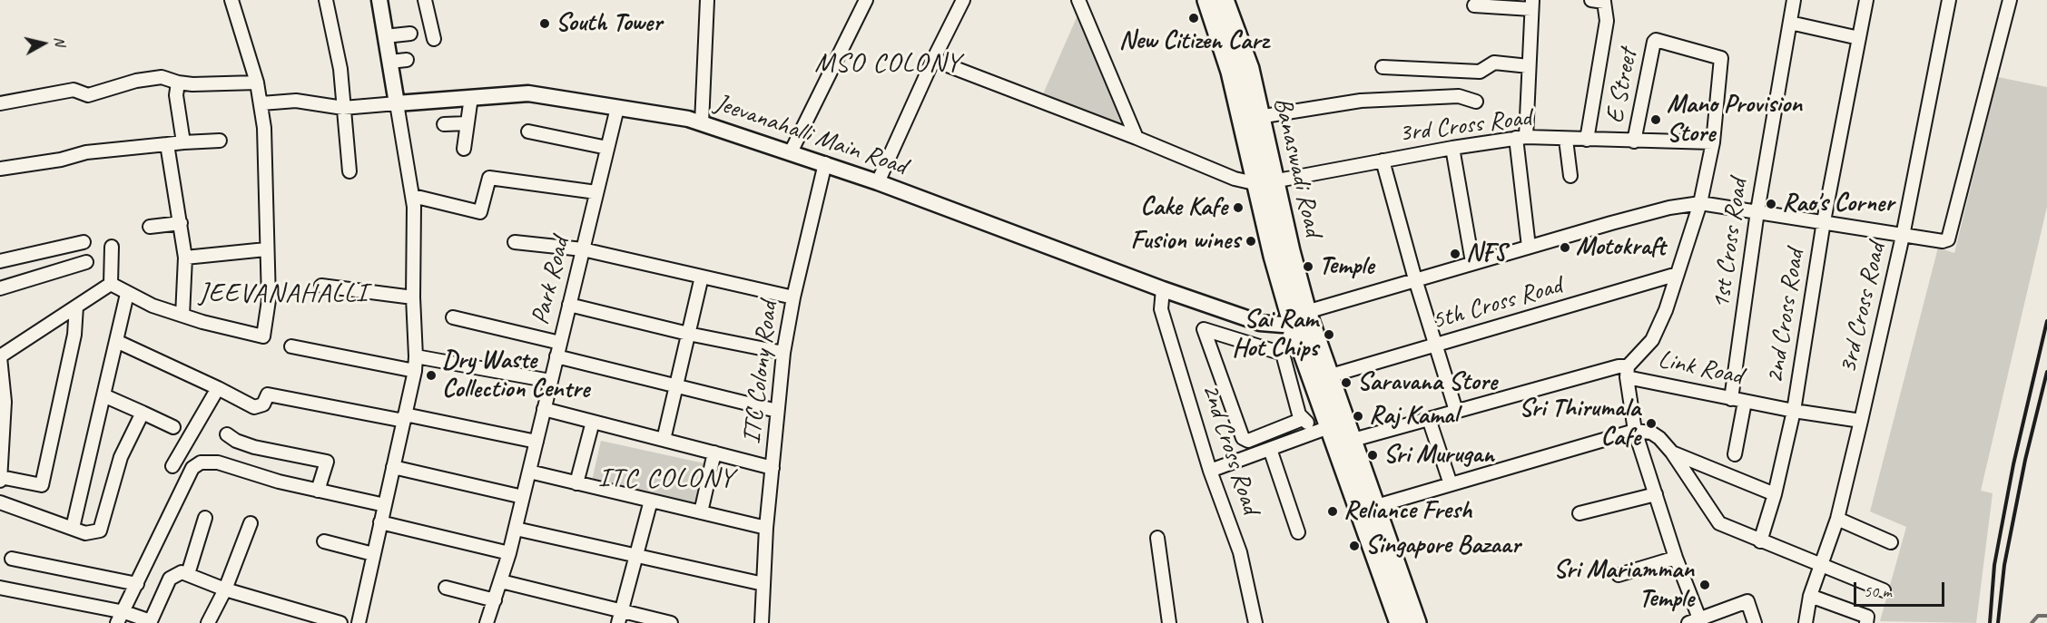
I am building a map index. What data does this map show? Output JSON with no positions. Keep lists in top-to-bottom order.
{
  "streets": {
    "main road": ["Banaswadi Road"],
    "street": [
      "E Street",
      "3rd Cross Road",
      "Jeevanahalli Main Road",
      "1st Cross Road",
      "Park Road",
      "5th Cross Road",
      "2nd Cross Road",
      "Link Road",
      "ITC Colony Road"
    ]
  },
  "crossings": [
    ["E Street", "3rd Cross Road"],
    ["3rd Cross Road", "Banaswadi Road"],
    ["3rd Cross Road", "Link Road"],
    ["Jeevanahalli Main Road", "Banaswadi Road"],
    ["Jeevanahalli Main Road", "Park Road"],
    ["Jeevanahalli Main Road", "2nd Cross Road"],
    ["Jeevanahalli Main Road", "ITC Colony Road"],
    ["Banaswadi Road", "5th Cross Road"],
    ["1st Cross Road", "Link Road"],
    ["2nd Cross Road", "Link Road"]
  ],
  "districts": ["MSO COLONY", "JEEVANAHALLI", "ITC COLONY"],
  "places": [
    "New Citizen Carz",
    "South Tower",
    "Mano Provision Store",
    "Rao's Corner",
    "Cake Kafe",
    "Fusion wines",
    "Motokraft",
    "NFS",
    "Temple",
    "Sai Ram Hot Chips",
    "Dry Waste Collection Centre",
    "Saravana Store",
    "Raj Kamal",
    "Sri Thirumala Cafe",
    "Sri Murugan",
    "Reliance Fresh",
    "Singapore Bazaar",
    "Sri Mariamman Temple"
  ],
  "scale_bar": "50 m",
  "north": "right"
}
